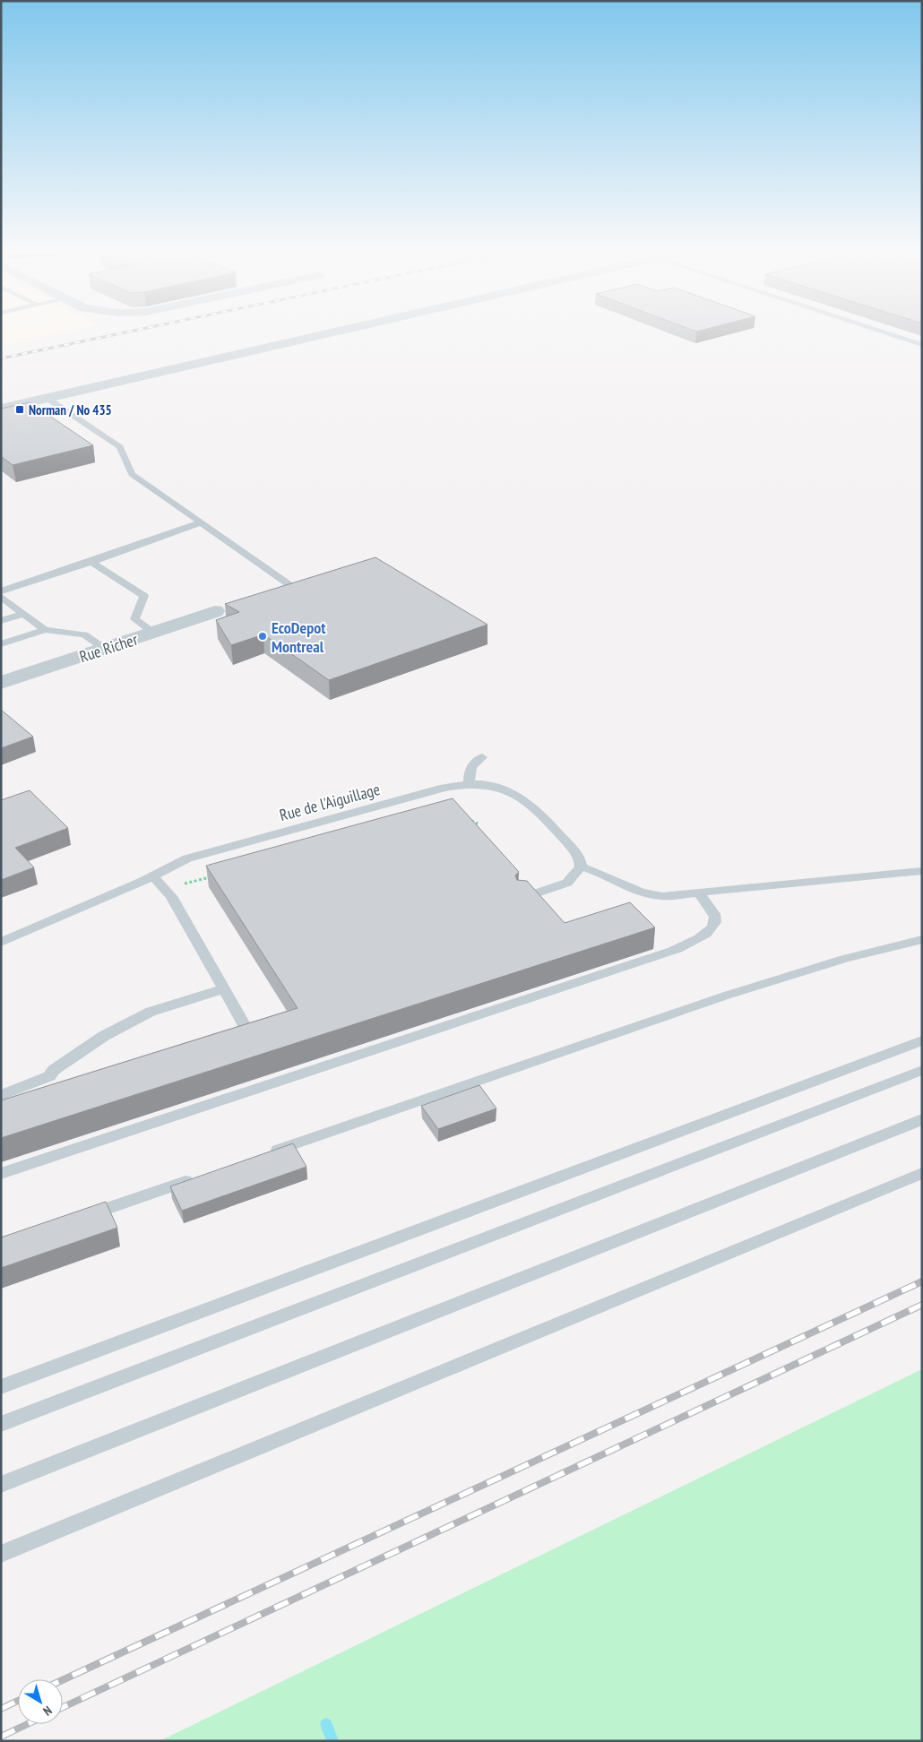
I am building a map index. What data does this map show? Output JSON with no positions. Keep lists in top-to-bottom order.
{
  "streets": {
    "street": ["Rue Richer"],
    "lane": ["Rue de l'Aiguillage"]
  },
  "places": {
    "transit": ["Norman / No 435"],
    "other": ["EcoDepot Montreal"]
  },
  "north": "bottom right"
}
